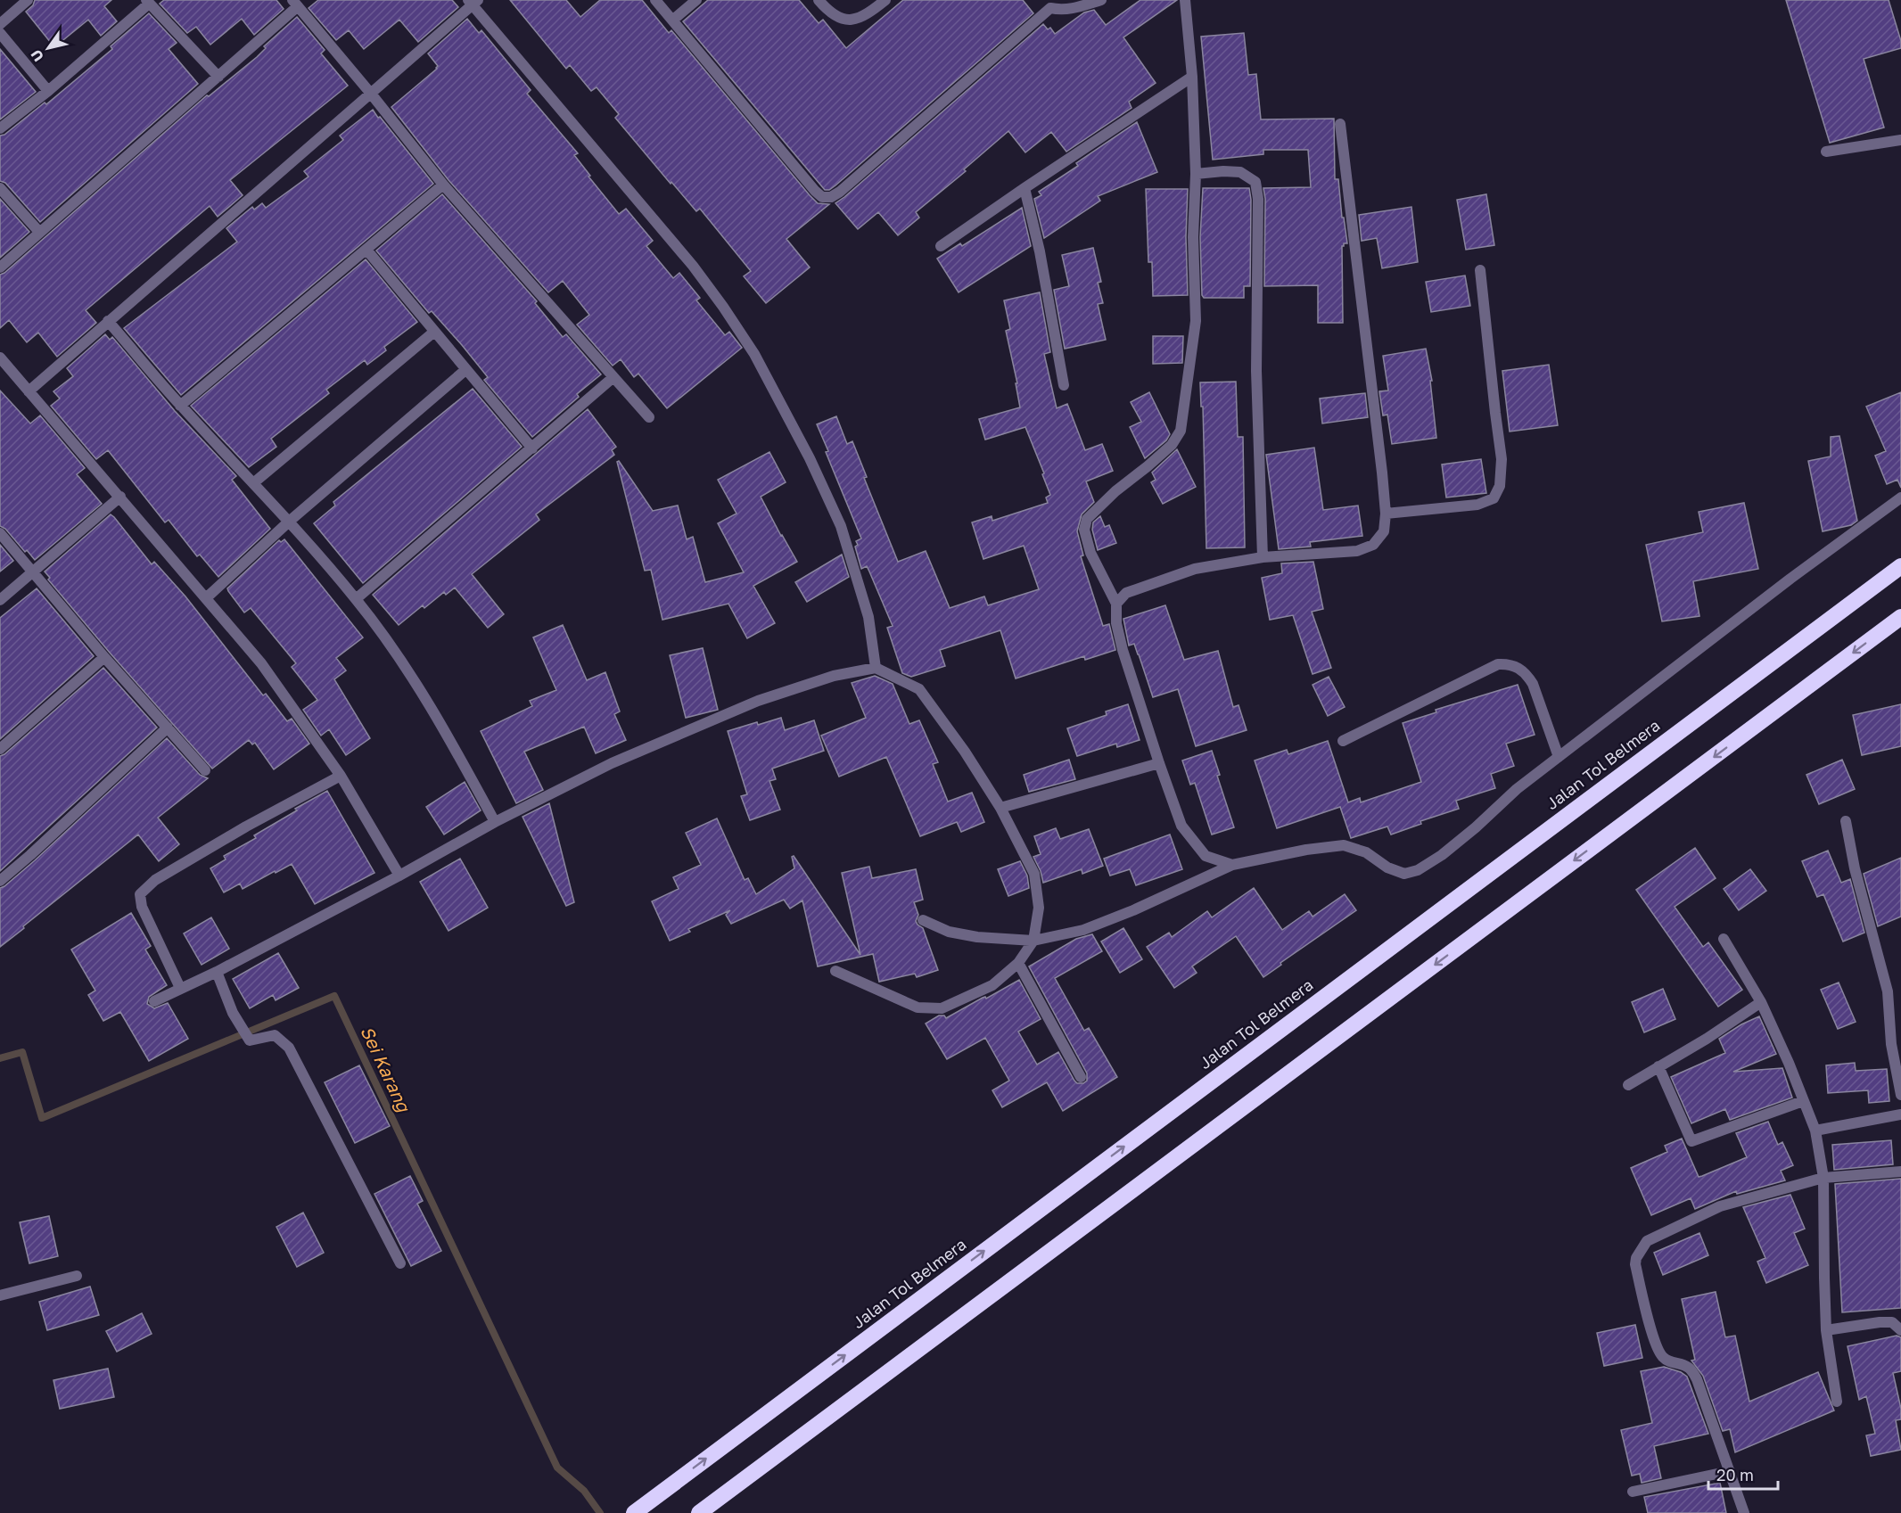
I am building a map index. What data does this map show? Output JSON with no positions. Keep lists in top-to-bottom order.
{
  "streets": {
    "highway": ["Jalan Tol Belmera"]
  },
  "water": ["Sei Karang"],
  "scale_bar": "20 m",
  "north": "bottom left"
}
